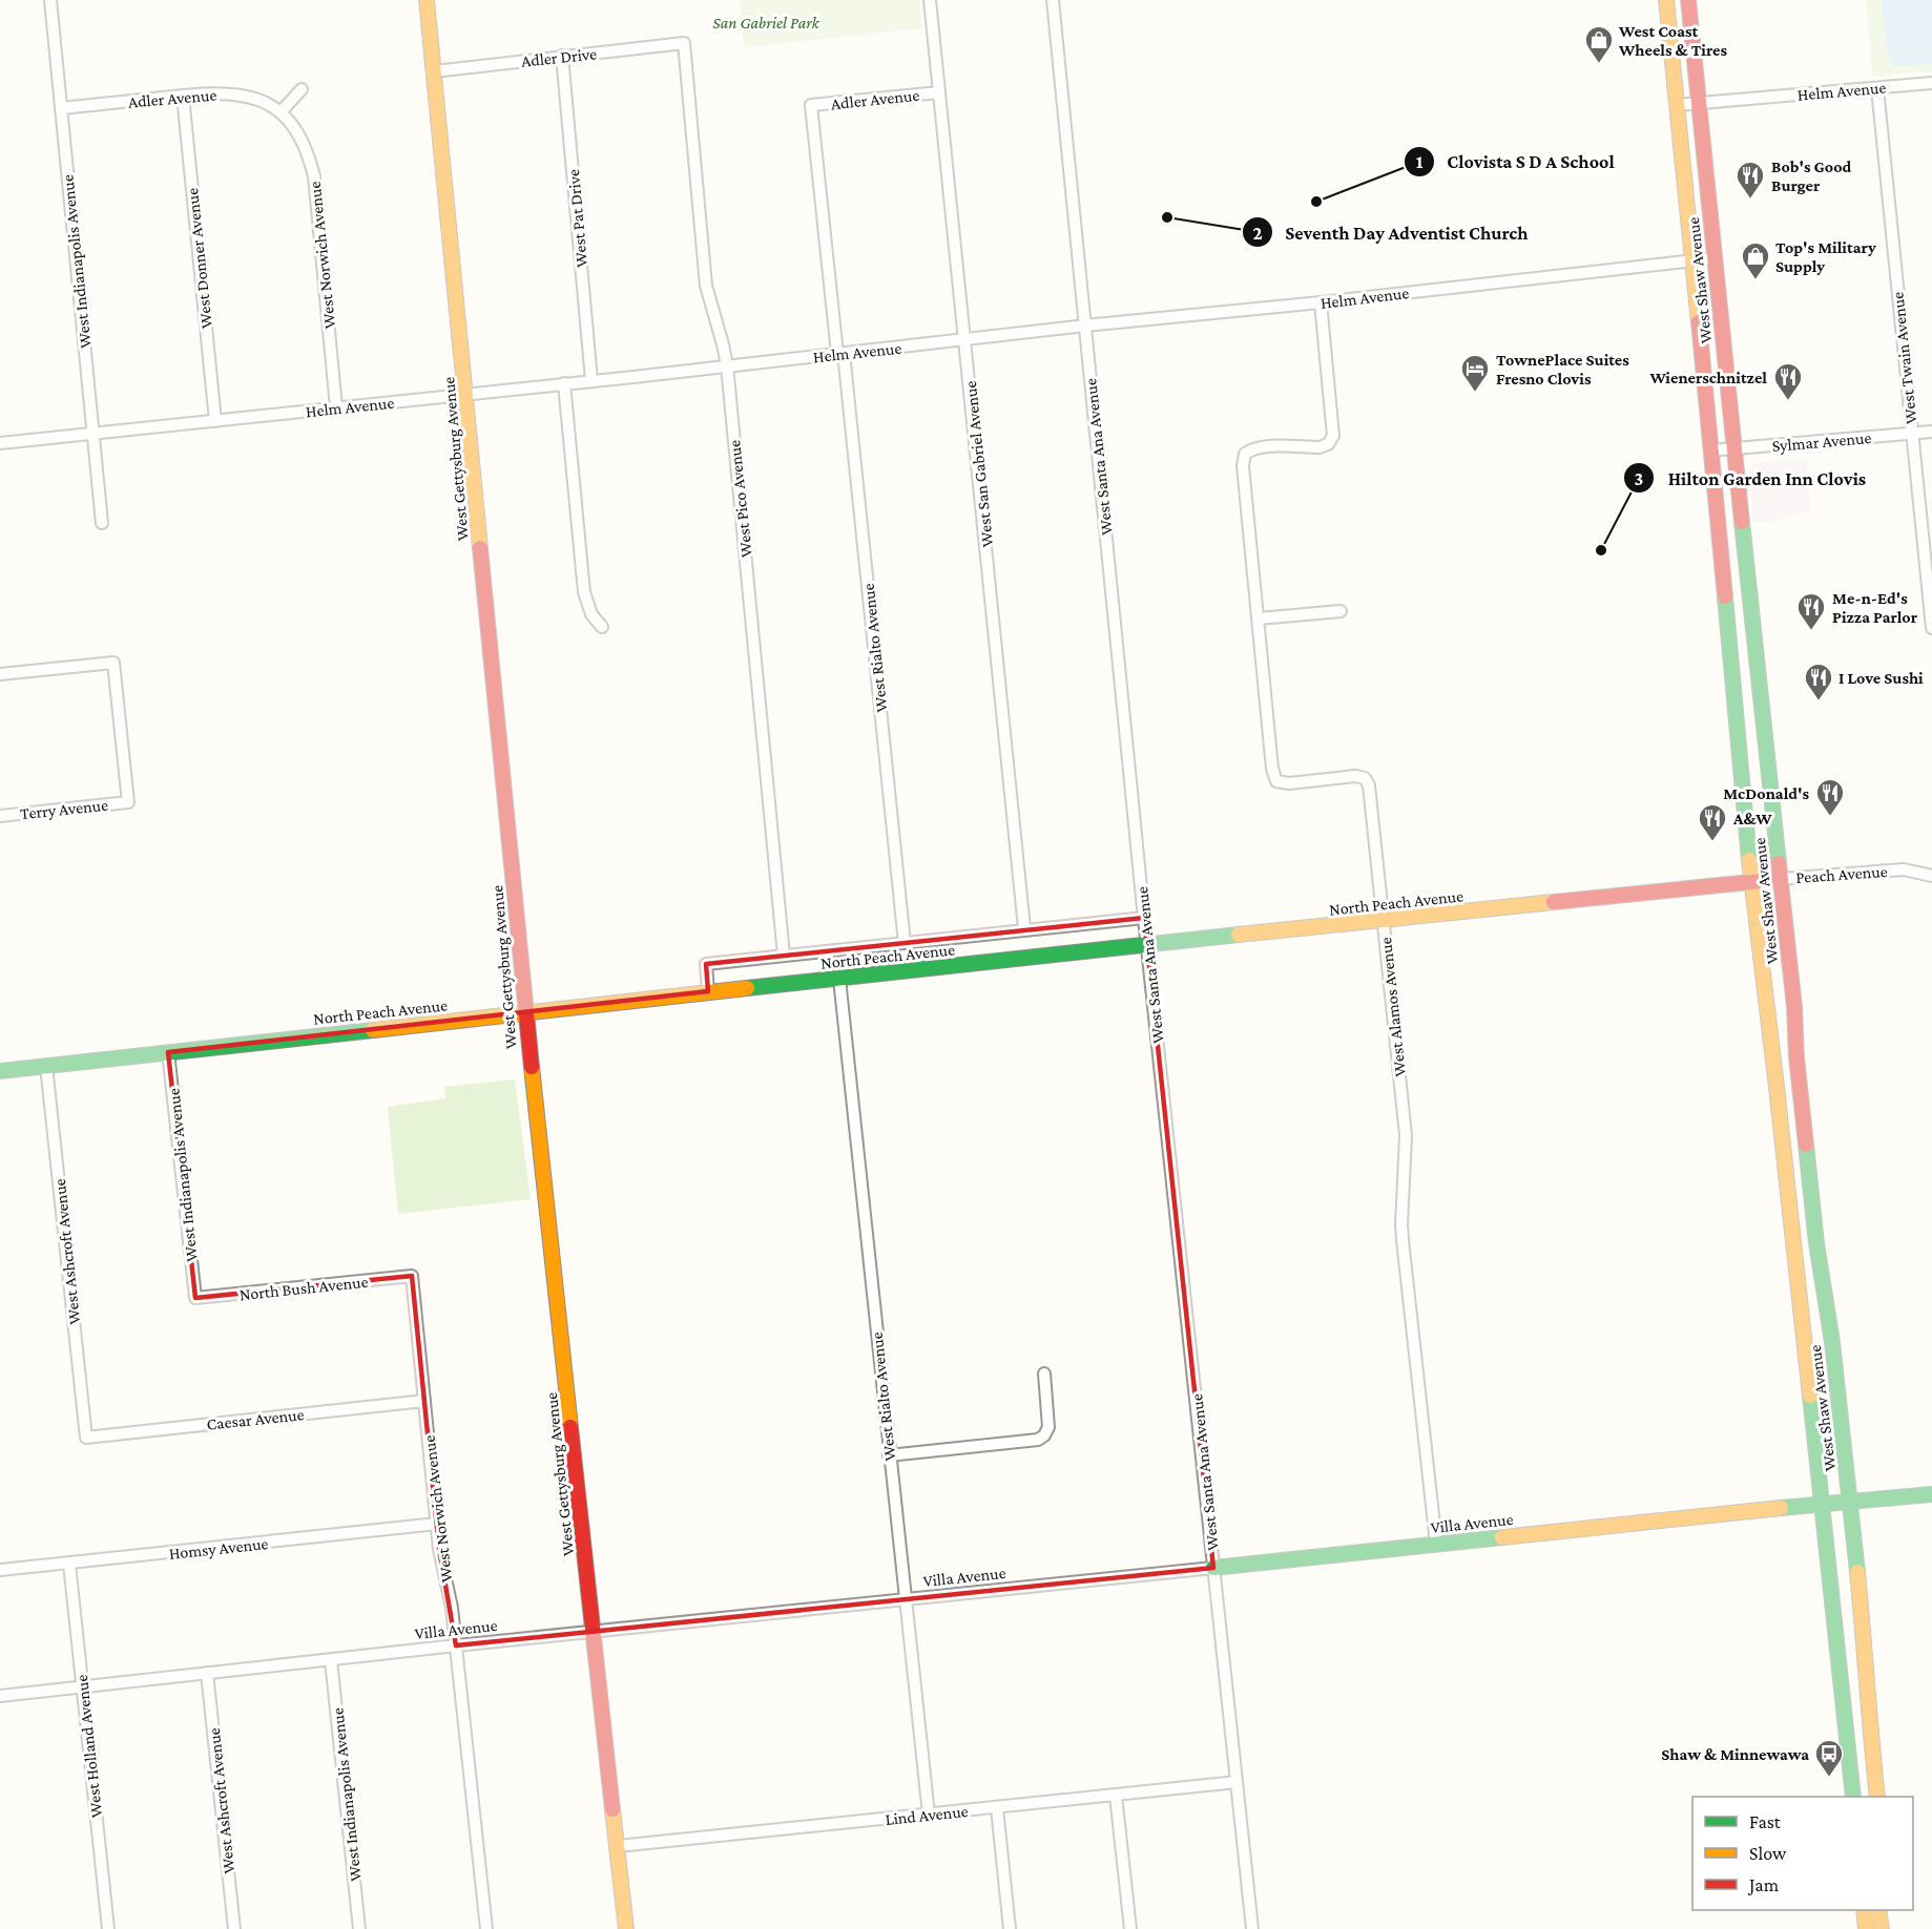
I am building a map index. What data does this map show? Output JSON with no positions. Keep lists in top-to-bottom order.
{
  "streets": {
    "main road": [
      "West Shaw Avenue",
      "West Gettysburg Avenue",
      "North Peach Avenue",
      "Villa Avenue"
    ],
    "street": [
      "Adler Drive",
      "Helm Avenue",
      "Adler Avenue",
      "West Pat Drive",
      "West Norwich Avenue",
      "West Donner Avenue",
      "West Indianapolis Avenue",
      "West Twain Avenue",
      "Sylmar Avenue",
      "West Santa Ana Avenue",
      "West San Gabriel Avenue",
      "West Pico Avenue",
      "West Rialto Avenue",
      "Terry Avenue",
      "Peach Avenue",
      "West Alamos Avenue",
      "West Ashcroft Avenue",
      "North Bush Avenue",
      "Caesar Avenue",
      "Homsy Avenue",
      "West Holland Avenue",
      "Lind Avenue"
    ]
  },
  "crossings": [
    ["Adler Drive", "West Pat Drive"],
    ["Adler Drive", "West Gettysburg Avenue"],
    ["Adler Drive", "West Pico Avenue"],
    ["Helm Avenue", "West Pat Drive"],
    ["Helm Avenue", "West Norwich Avenue"],
    ["Helm Avenue", "West Donner Avenue"],
    ["Helm Avenue", "West Indianapolis Avenue"],
    ["Helm Avenue", "West Shaw Avenue"],
    ["Helm Avenue", "West Twain Avenue"],
    ["Helm Avenue", "West Santa Ana Avenue"],
    ["Helm Avenue", "West Gettysburg Avenue"],
    ["Helm Avenue", "West San Gabriel Avenue"],
    ["Helm Avenue", "West Pico Avenue"],
    ["Helm Avenue", "West Rialto Avenue"],
    ["Helm Avenue", "West Alamos Avenue"],
    ["Adler Avenue", "West Norwich Avenue"],
    ["Adler Avenue", "West Donner Avenue"],
    ["Adler Avenue", "West Indianapolis Avenue"],
    ["Adler Avenue", "West San Gabriel Avenue"],
    ["Adler Avenue", "West Rialto Avenue"],
    ["West Norwich Avenue", "North Bush Avenue"],
    ["West Norwich Avenue", "Caesar Avenue"],
    ["West Norwich Avenue", "Villa Avenue"],
    ["West Norwich Avenue", "Homsy Avenue"],
    ["West Indianapolis Avenue", "North Peach Avenue"],
    ["West Indianapolis Avenue", "North Bush Avenue"],
    ["West Indianapolis Avenue", "Villa Avenue"],
    ["West Shaw Avenue", "Sylmar Avenue"],
    ["West Shaw Avenue", "Peach Avenue"],
    ["West Shaw Avenue", "North Peach Avenue"],
    ["West Shaw Avenue", "Villa Avenue"],
    ["West Twain Avenue", "Sylmar Avenue"],
    ["West Santa Ana Avenue", "North Peach Avenue"],
    ["West Santa Ana Avenue", "Villa Avenue"],
    ["West Santa Ana Avenue", "Lind Avenue"],
    ["West Gettysburg Avenue", "North Peach Avenue"],
    ["West Gettysburg Avenue", "Villa Avenue"],
    ["West Gettysburg Avenue", "Lind Avenue"],
    ["West Rialto Avenue", "North Peach Avenue"],
    ["West Rialto Avenue", "Villa Avenue"],
    ["West Rialto Avenue", "Lind Avenue"],
    ["Peach Avenue", "North Peach Avenue"],
    ["North Peach Avenue", "West Alamos Avenue"],
    ["North Peach Avenue", "West Ashcroft Avenue"],
    ["West Alamos Avenue", "Villa Avenue"],
    ["West Ashcroft Avenue", "Caesar Avenue"],
    ["West Ashcroft Avenue", "Villa Avenue"],
    ["Villa Avenue", "West Holland Avenue"],
    ["Homsy Avenue", "West Holland Avenue"]
  ],
  "parks": ["San Gabriel Park"],
  "places": {
    "shop": ["West Coast Wheels & Tires", "Top's Military Supply"],
    "restaurant": [
      "Bob's Good Burger",
      "Wienerschnitzel",
      "Me-n-Ed's Pizza Parlor",
      "I Love Sushi",
      "McDonald's",
      "A&W"
    ],
    "other": ["Clovista S D A School", "Seventh Day Adventist Church", "Hilton Garden Inn Clovis"],
    "hotel": ["TownePlace Suites Fresno Clovis"],
    "bus stop": ["Shaw & Minnewawa"]
  },
  "legend": ["Fast", "Slow", "Jam"]
}
